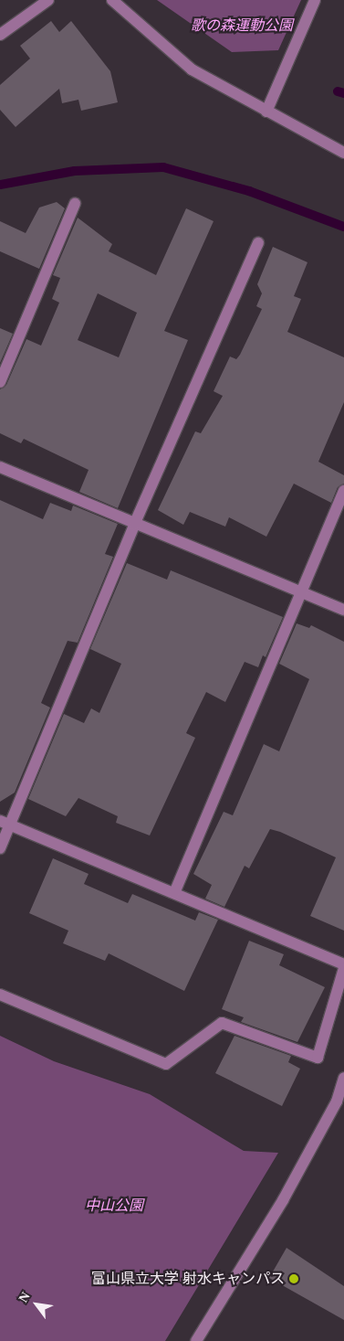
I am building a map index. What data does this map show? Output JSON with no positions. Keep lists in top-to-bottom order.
{
  "parks": ["歌の森運動公園", "中山公園"],
  "places": ["富山県立大学 射水キャンパス"],
  "north": "top left"
}
